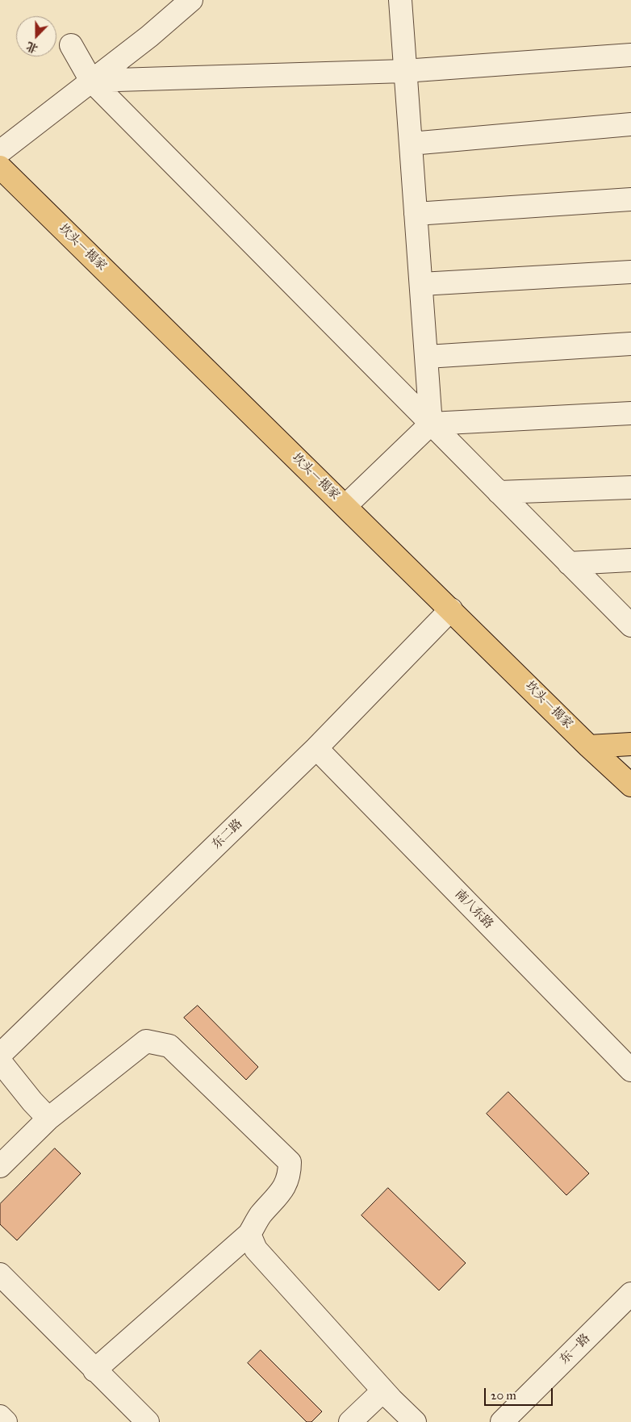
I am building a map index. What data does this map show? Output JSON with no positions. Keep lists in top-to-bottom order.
{
  "streets": {
    "main road": ["坎头－揭家"],
    "lane": ["东二路", "南八东路", "东一路"]
  },
  "crossings": [
    ["坎头－揭家", "东二路"],
    ["东二路", "南八东路"]
  ],
  "scale_bar": "20 m",
  "north": "bottom"
}
